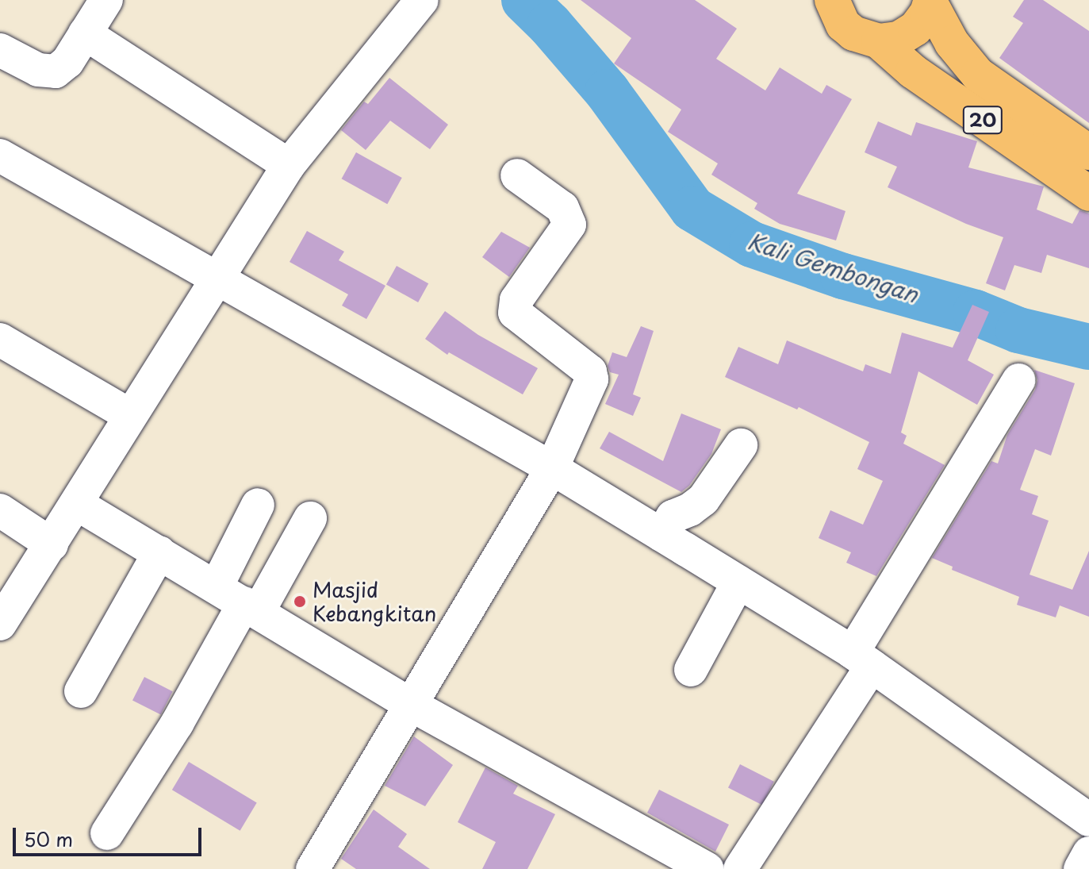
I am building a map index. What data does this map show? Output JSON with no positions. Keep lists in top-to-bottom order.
{
  "streets": {
    "highway": ["20"]
  },
  "water": ["Kali Gembongan"],
  "places": ["Masjid Kebangkitan"],
  "scale_bar": "50 m"
}
